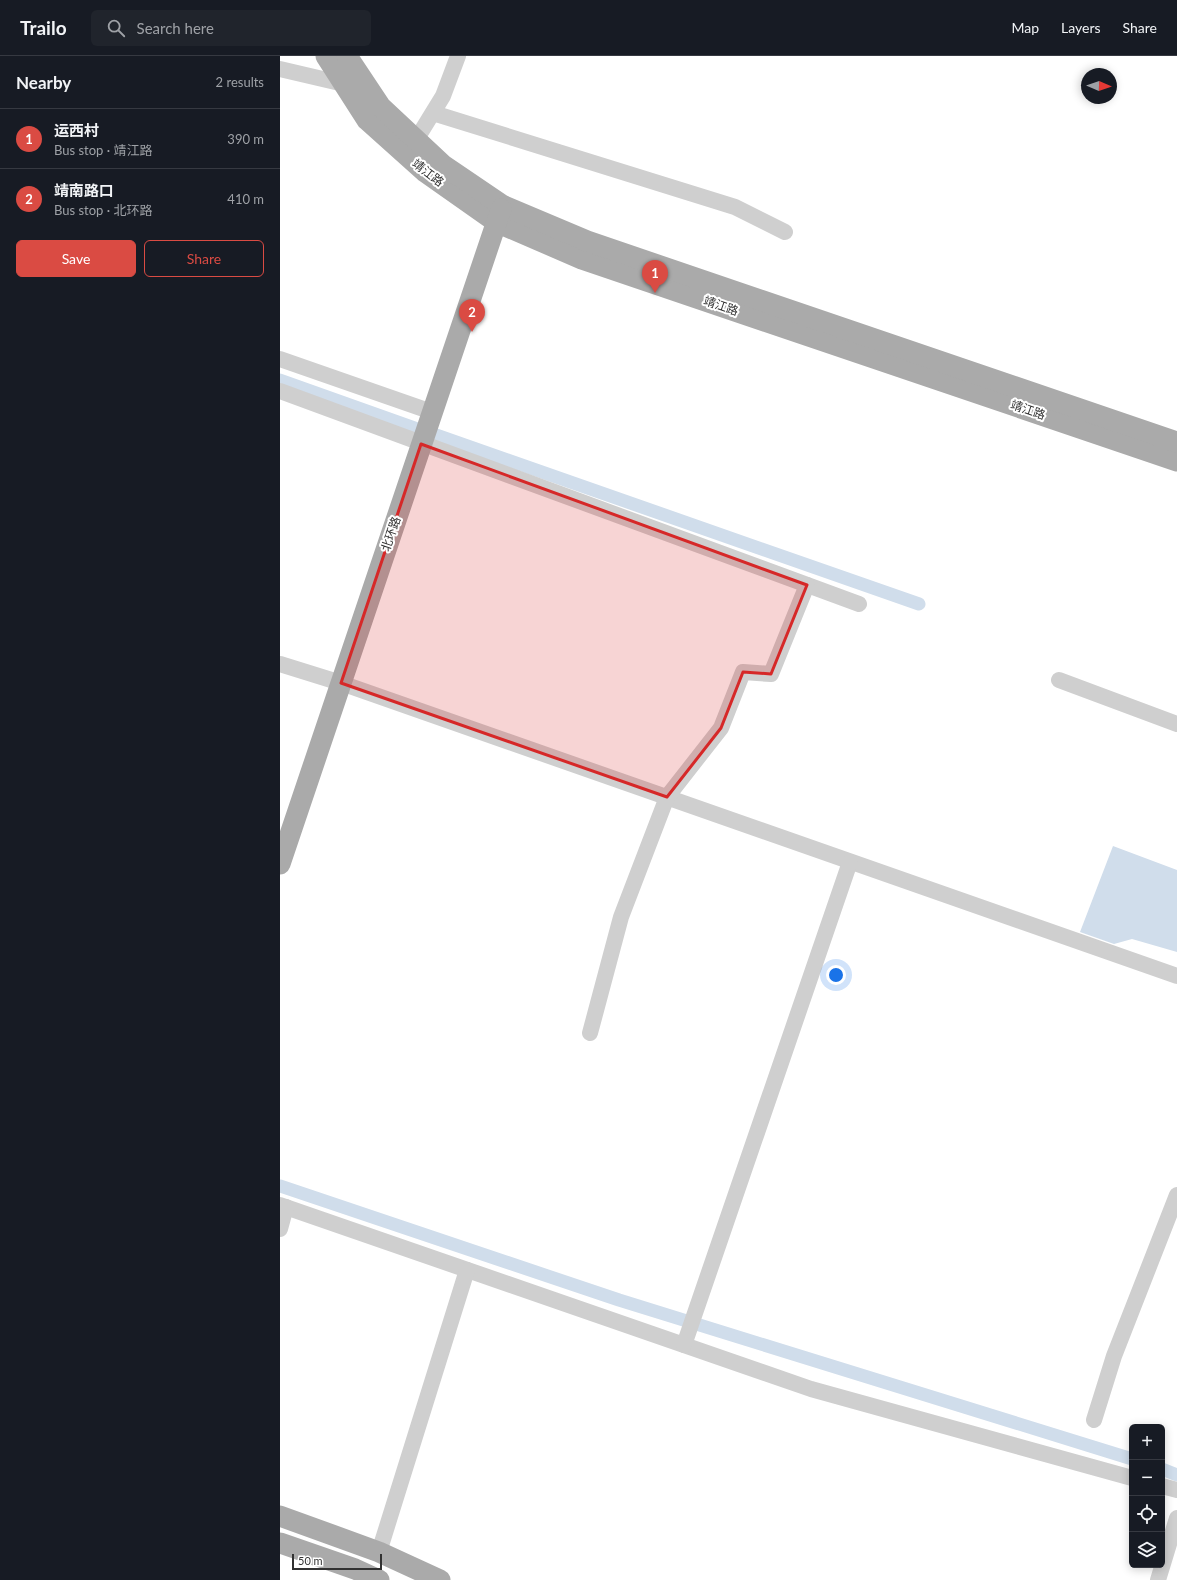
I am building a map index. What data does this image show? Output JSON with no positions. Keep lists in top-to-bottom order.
{
  "streets": {
    "main road": ["靖江路", "北环路"]
  },
  "crossings": [
    ["靖江路", "北环路"]
  ],
  "scale_bar": "50 m",
  "north": "right",
  "page": {
    "header": "Trailo",
    "search": "Search here",
    "nav": ["Map", "Layers", "Share"],
    "heading": ["Nearby", "2 results"],
    "list": [
      {
        "mark": "1",
        "name": "运西村",
        "note": "Bus stop · 靖江路",
        "value": "390 m"
      },
      {
        "mark": "2",
        "name": "靖南路口",
        "note": "Bus stop · 北环路",
        "value": "410 m"
      }
    ],
    "buttons": ["Save", "Share"],
    "pins": ["1", "2"],
    "map_buttons": ["+", "−"],
    "scale": "50 m"
  }
}
